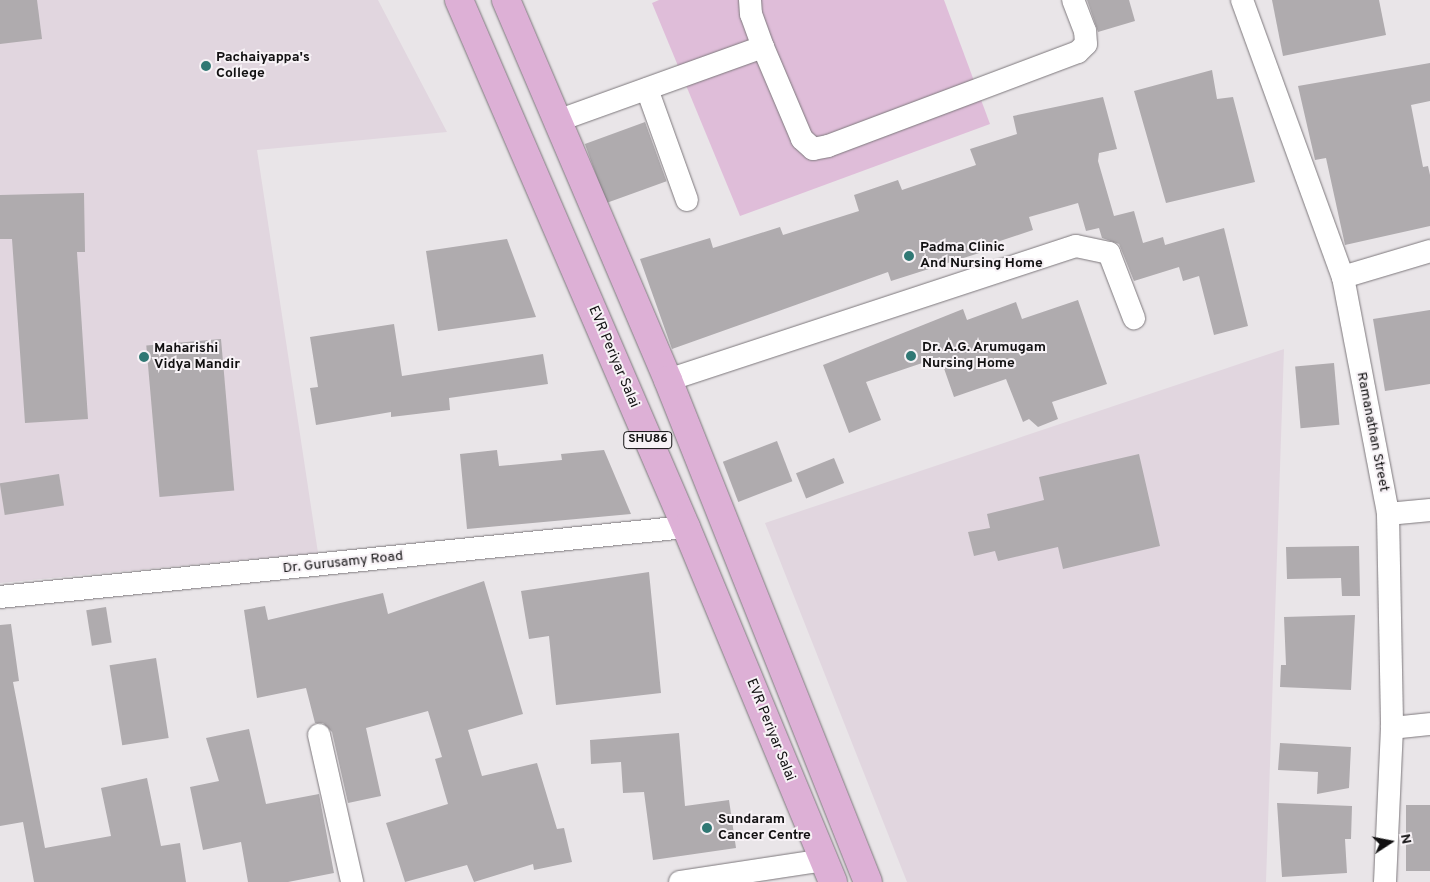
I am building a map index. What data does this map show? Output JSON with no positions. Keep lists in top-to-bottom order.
{
  "streets": {
    "main road": ["EVR Periyar Salai", "SHU86"],
    "street": ["Ramanathan Street", "Dr. Gurusamy Road"]
  },
  "crossings": [
    ["EVR Periyar Salai", "Dr. Gurusamy Road"]
  ],
  "places": [
    "Pachaiyappa's College",
    "Padma Clinic And Nursing Home",
    "Dr. A.G. Arumugam Nursing Home",
    "Maharishi Vidya Mandir",
    "Sundaram Cancer Centre"
  ],
  "north": "right"
}
